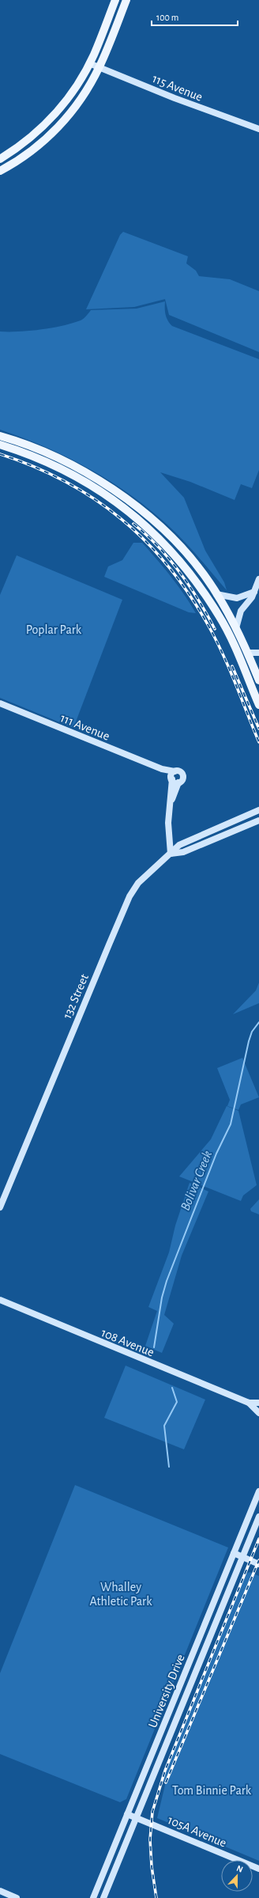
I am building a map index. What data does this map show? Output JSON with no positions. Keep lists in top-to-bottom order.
{
  "streets": {
    "main road": [
      "115 Avenue",
      "111 Avenue",
      "132 Street",
      "108 Avenue",
      "University Drive",
      "105A Avenue"
    ]
  },
  "crossings": [
    ["University Drive", "105A Avenue"]
  ],
  "water": ["Bolivar Creek"],
  "parks": ["Poplar Park", "Whalley Athletic Park", "Tom Binnie Park"],
  "scale_bar": "100 m",
  "north": "top"
}
